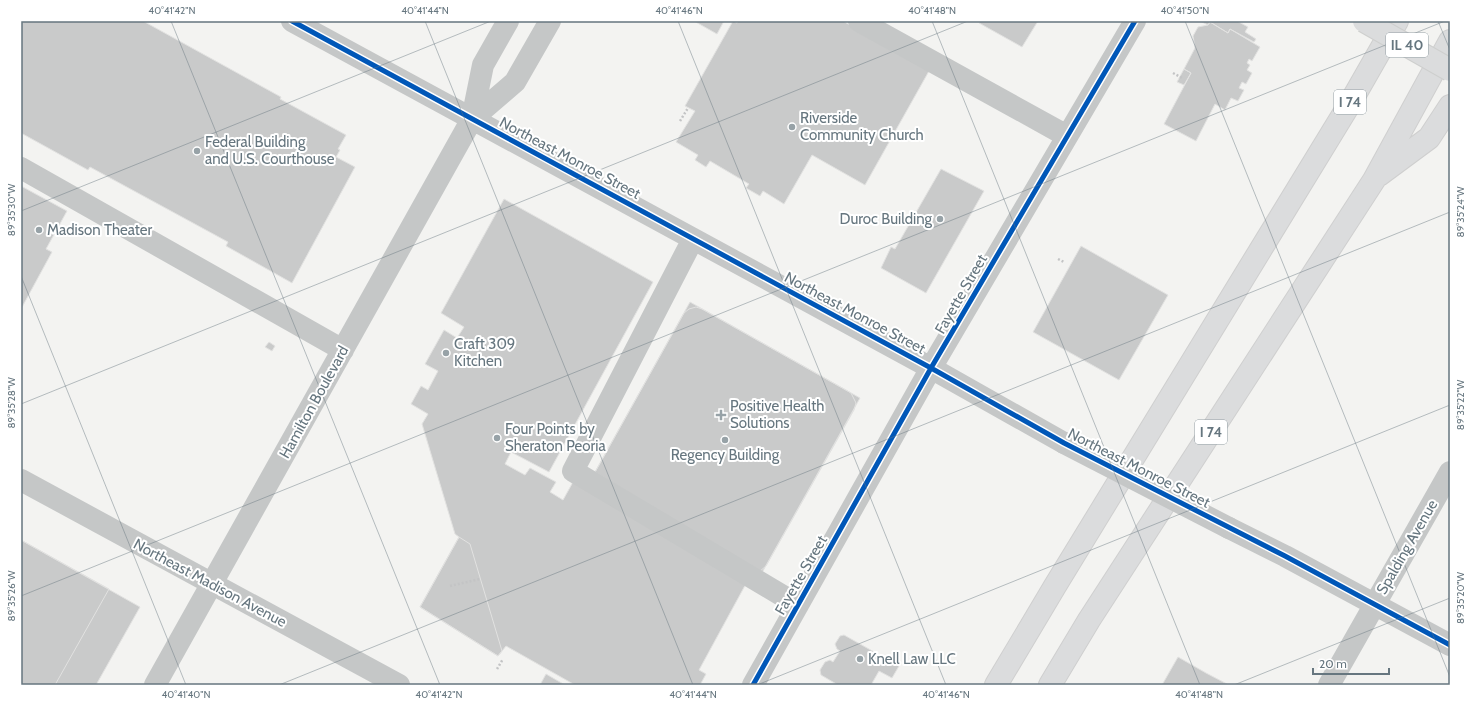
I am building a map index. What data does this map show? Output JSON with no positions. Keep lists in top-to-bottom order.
{
  "streets": {
    "main road": ["IL 40", "I 74"],
    "street": [
      "Northeast Monroe Street",
      "Fayette Street",
      "Hamilton Boulevard",
      "Spalding Avenue",
      "Northeast Madison Avenue"
    ]
  },
  "crossings": [
    ["Northeast Monroe Street", "Fayette Street"],
    ["Northeast Monroe Street", "Hamilton Boulevard"],
    ["Northeast Monroe Street", "Spalding Avenue"],
    ["Hamilton Boulevard", "Northeast Madison Avenue"]
  ],
  "places": {
    "other": [
      "Riverside Community Church",
      "Federal Building and U.S. Courthouse",
      "Duroc Building",
      "Madison Theater",
      "Craft 309 Kitchen",
      "Four Points by Sheraton Peoria",
      "Regency Building",
      "Knell Law LLC"
    ],
    "health": ["Positive Health Solutions"]
  },
  "scale_bar": "20 m",
  "coordinates": [
    "40°41'42\"N",
    "40°41'44\"N",
    "40°41'46\"N",
    "40°41'48\"N",
    "40°41'50\"N",
    "89°35'30\"W",
    "89°35'24\"W",
    "89°35'28\"W",
    "89°35'22\"W",
    "89°35'26\"W",
    "89°35'20\"W",
    "40°41'40\"N"
  ]
}
